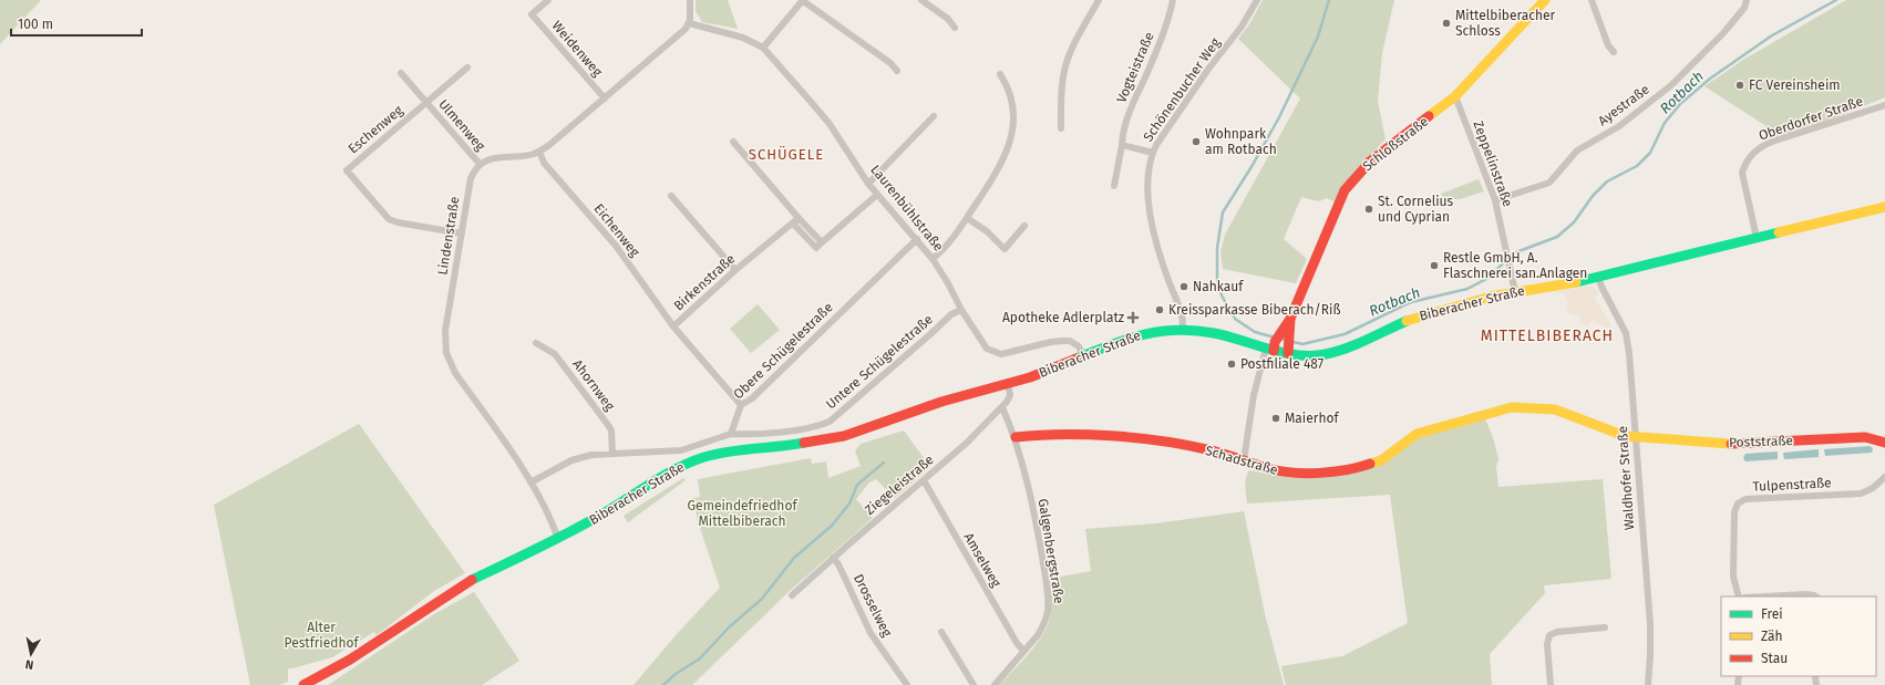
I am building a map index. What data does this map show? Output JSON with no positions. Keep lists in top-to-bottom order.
{
  "streets": {
    "street": [
      "Weidenweg",
      "Vogteistraße",
      "Schönenbucher Weg",
      "Ayestraße",
      "Oberdorfer Straße",
      "Ulmenweg",
      "Eschenweg",
      "Schloßstraße",
      "Zeppelinstraße",
      "Laurenbühlstraße",
      "Eichenweg",
      "Lindenstraße",
      "Birkenstraße",
      "Biberacher Straße",
      "Obere Schügelestraße",
      "Untere Schügelestraße",
      "Ahornweg",
      "Poststraße",
      "Schadstraße",
      "Waldhofer Straße",
      "Ziegeleistraße",
      "Tulpenstraße",
      "Galgenbergstraße",
      "Amselweg",
      "Drosselweg"
    ]
  },
  "crossings": [
    ["Schönenbucher Weg", "Biberacher Straße"],
    ["Ayestraße", "Zeppelinstraße"],
    ["Oberdorfer Straße", "Biberacher Straße"],
    ["Ulmenweg", "Eschenweg"],
    ["Ulmenweg", "Lindenstraße"],
    ["Eschenweg", "Lindenstraße"],
    ["Schloßstraße", "Zeppelinstraße"],
    ["Schloßstraße", "Biberacher Straße"],
    ["Zeppelinstraße", "Biberacher Straße"],
    ["Laurenbühlstraße", "Biberacher Straße"],
    ["Laurenbühlstraße", "Obere Schügelestraße"],
    ["Laurenbühlstraße", "Untere Schügelestraße"],
    ["Eichenweg", "Birkenstraße"],
    ["Lindenstraße", "Biberacher Straße"],
    ["Birkenstraße", "Obere Schügelestraße"],
    ["Biberacher Straße", "Waldhofer Straße"],
    ["Biberacher Straße", "Ziegeleistraße"],
    ["Obere Schügelestraße", "Untere Schügelestraße"],
    ["Poststraße", "Schadstraße"],
    ["Poststraße", "Waldhofer Straße"],
    ["Schadstraße", "Waldhofer Straße"],
    ["Schadstraße", "Galgenbergstraße"],
    ["Ziegeleistraße", "Galgenbergstraße"],
    ["Ziegeleistraße", "Amselweg"],
    ["Ziegeleistraße", "Drosselweg"],
    ["Galgenbergstraße", "Amselweg"]
  ],
  "districts": ["SCHÜGELE", "MITTELBIBERACH"],
  "water": ["Rotbach"],
  "parks": ["Gemeindefriedhof Mittelbiberach", "Alter Pestfriedhof"],
  "places": {
    "other": [
      "Mittelbiberacher Schloss",
      "FC Vereinsheim",
      "Wohnpark am Rotbach",
      "St. Cornelius und Cyprian",
      "Restle GmbH, A. Flaschnerei san.Anlagen",
      "Nahkauf",
      "Kreissparkasse Biberach/Riß",
      "Postfiliale 487",
      "Maierhof"
    ],
    "health": ["Apotheke Adlerplatz"]
  },
  "legend": ["Frei", "Zäh", "Stau"],
  "scale_bar": "100 m",
  "north": "bottom"
}
